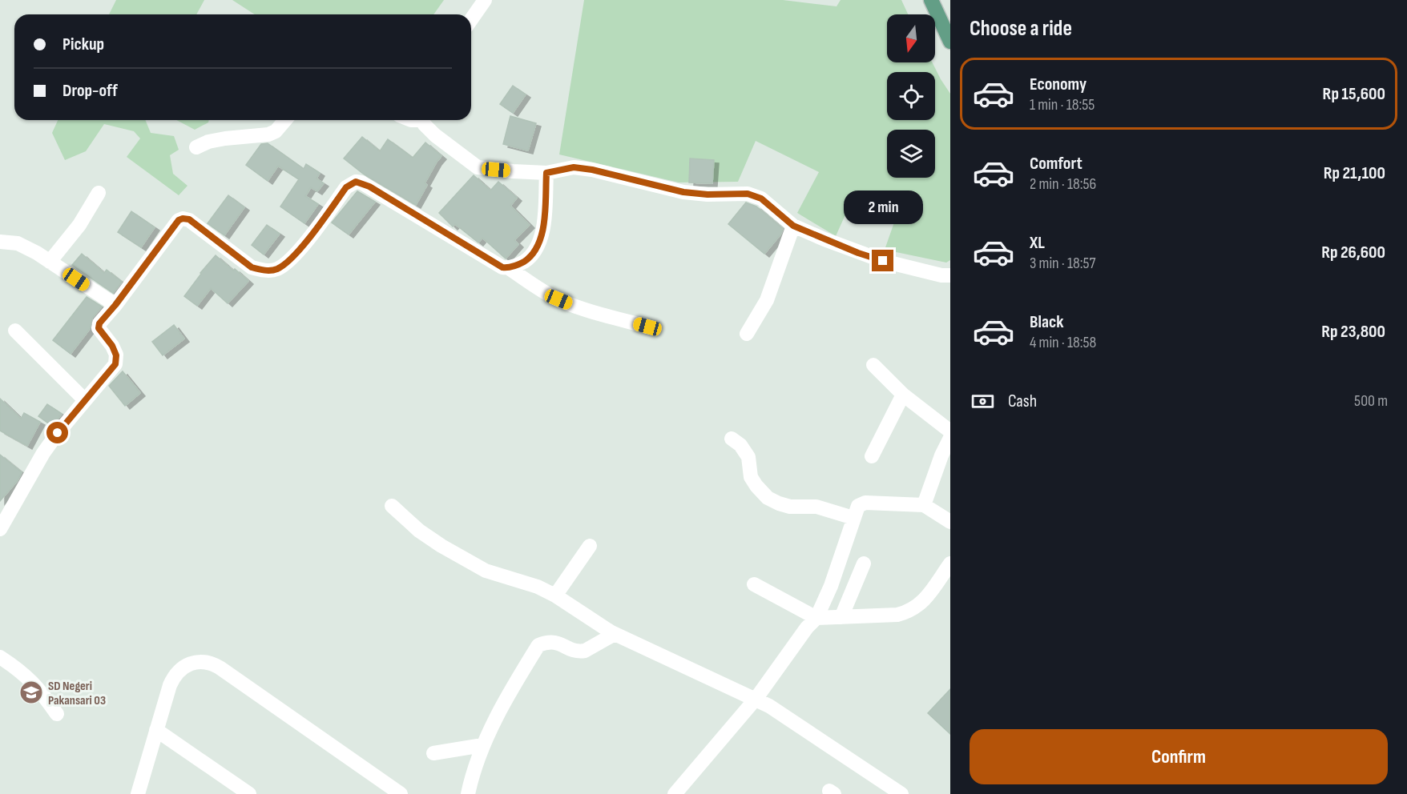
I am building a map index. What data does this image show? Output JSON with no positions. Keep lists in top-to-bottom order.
{
  "places": {
    "school or university": ["SD Negeri Pakansari 03"]
  },
  "north": "bottom",
  "page": {
    "heading": "Choose a ride",
    "banner": ["Pickup", "Drop-off"],
    "list": [
      {
        "name": "Economy",
        "note": "1 min · 18:55",
        "value": "Rp 15,600"
      },
      {
        "name": "Comfort",
        "note": "2 min · 18:56",
        "value": "Rp 21,100"
      },
      {
        "name": "XL",
        "note": "3 min · 18:57",
        "value": "Rp 26,600"
      },
      {
        "name": "Black",
        "note": "4 min · 18:58",
        "value": "Rp 23,800"
      }
    ],
    "bubble": "2 min",
    "pay": ["Cash", "500 m"],
    "buttons": "Confirm"
  }
}
